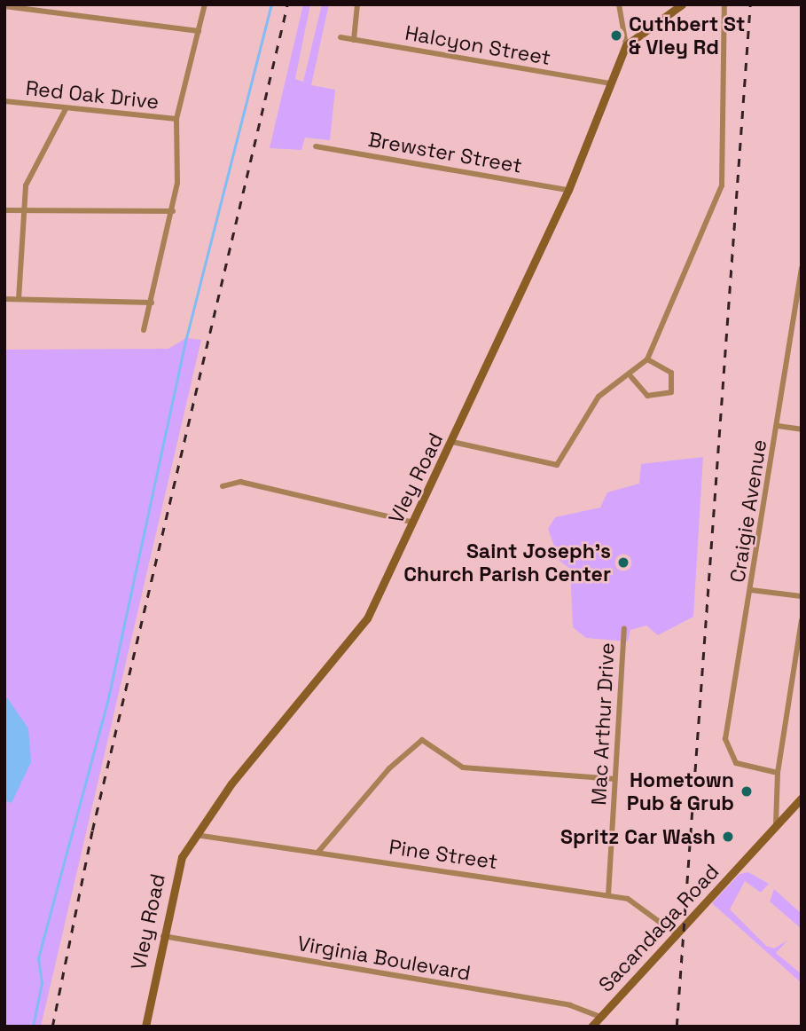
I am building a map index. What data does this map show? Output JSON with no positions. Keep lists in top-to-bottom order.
{
  "streets": {
    "street": [
      "Halcyon Street",
      "Red Oak Drive",
      "Brewster Street",
      "Vley Road",
      "Craigie Avenue",
      "Mac Arthur Drive",
      "Pine Street",
      "Sacandaga Road",
      "Virginia Boulevard"
    ]
  },
  "crossings": [
    ["Halcyon Street", "Vley Road"],
    ["Brewster Street", "Vley Road"],
    ["Vley Road", "Pine Street"],
    ["Vley Road", "Virginia Boulevard"],
    ["Mac Arthur Drive", "Pine Street"],
    ["Pine Street", "Sacandaga Road"],
    ["Sacandaga Road", "Virginia Boulevard"]
  ],
  "places": [
    "Cuthbert St & Vley Rd",
    "Saint Joseph's Church Parish Center",
    "Hometown Pub & Grub",
    "Spritz Car Wash"
  ]
}
